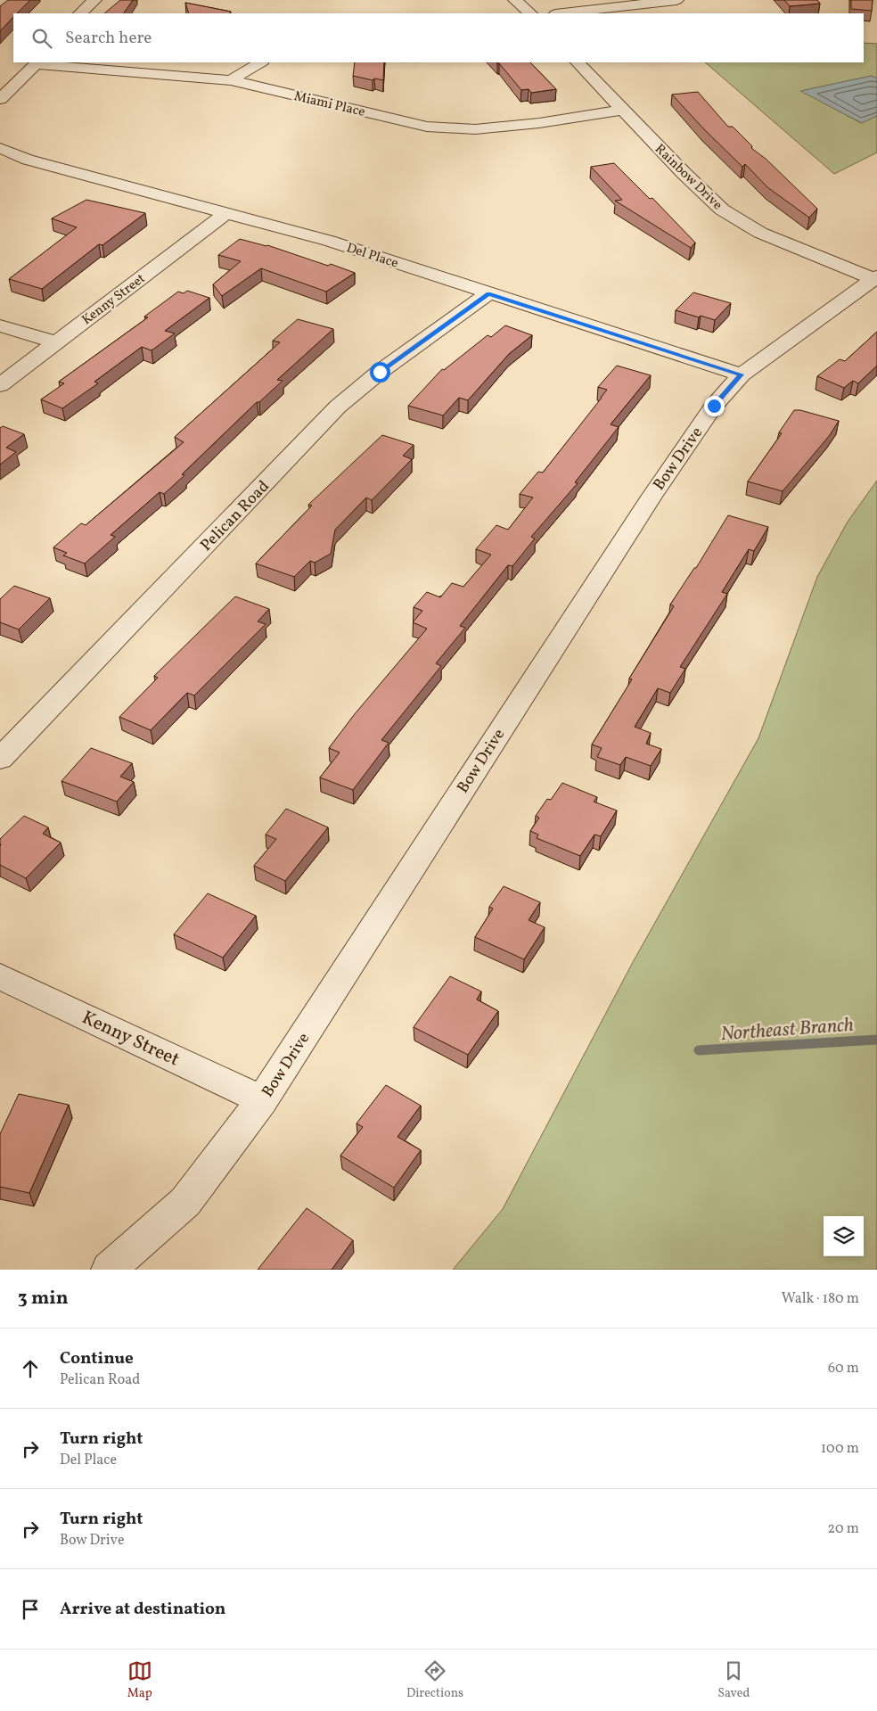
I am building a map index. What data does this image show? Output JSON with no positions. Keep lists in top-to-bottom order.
{
  "streets": {
    "street": [
      "Miami Place",
      "Rainbow Drive",
      "Del Place",
      "Kenny Street",
      "Bow Drive",
      "Pelican Road"
    ]
  },
  "crossings": [
    ["Miami Place", "Rainbow Drive"],
    ["Rainbow Drive", "Bow Drive"],
    ["Del Place", "Kenny Street"],
    ["Del Place", "Bow Drive"],
    ["Del Place", "Pelican Road"],
    ["Kenny Street", "Bow Drive"]
  ],
  "water": ["Northeast Branch"],
  "page": {
    "search": "Search here",
    "heading": ["3 min", "Walk · 180 m"],
    "list": [
      ["Continue", "Pelican Road", "60 m"],
      ["Turn right", "Del Place", "100 m"],
      ["Turn right", "Bow Drive", "20 m"],
      "Arrive at destination"
    ],
    "nav": ["Map", "Directions", "Saved"]
  }
}
